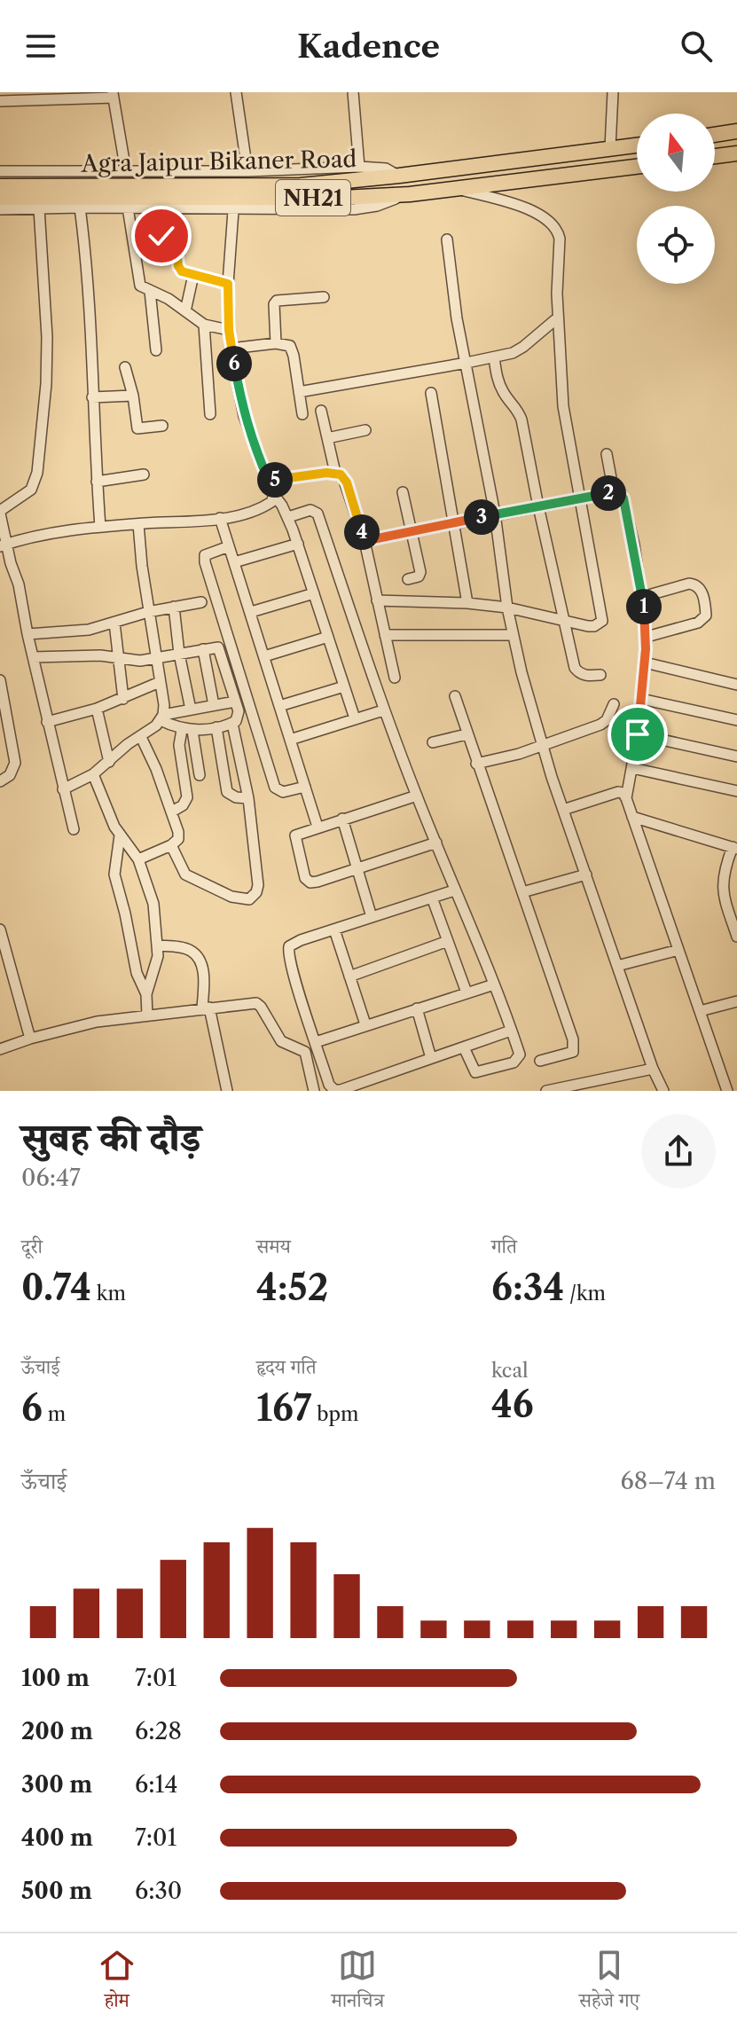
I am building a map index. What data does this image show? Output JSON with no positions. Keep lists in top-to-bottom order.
{
  "streets": {
    "highway": ["Agra Jaipur Bikaner Road", "NH21"]
  },
  "north": "top",
  "page": {
    "header": "Kadence",
    "pins": [
      "6",
      "5",
      "2",
      "3",
      "4",
      "1"
    ],
    "heading": ["सुबह की दौड़", "06:47"],
    "stats": [
      ["दूरी", "0.74 km"],
      ["समय", "4:52"],
      ["गति", "6:34 /km"],
      ["ऊँचाई", "6 m"],
      ["हृदय गति", "167 bpm"],
      ["kcal", "46"]
    ],
    "chart": ["ऊँचाई", "68–74 m"],
    "list": [
      {
        "name": "100 m",
        "note": "7:01"
      },
      {
        "name": "200 m",
        "note": "6:28"
      },
      {
        "name": "300 m",
        "note": "6:14"
      },
      {
        "name": "400 m",
        "note": "7:01"
      },
      {
        "name": "500 m",
        "note": "6:30"
      }
    ],
    "tabs": ["होम", "मानचित्र", "सहेजे गए"]
  }
}
